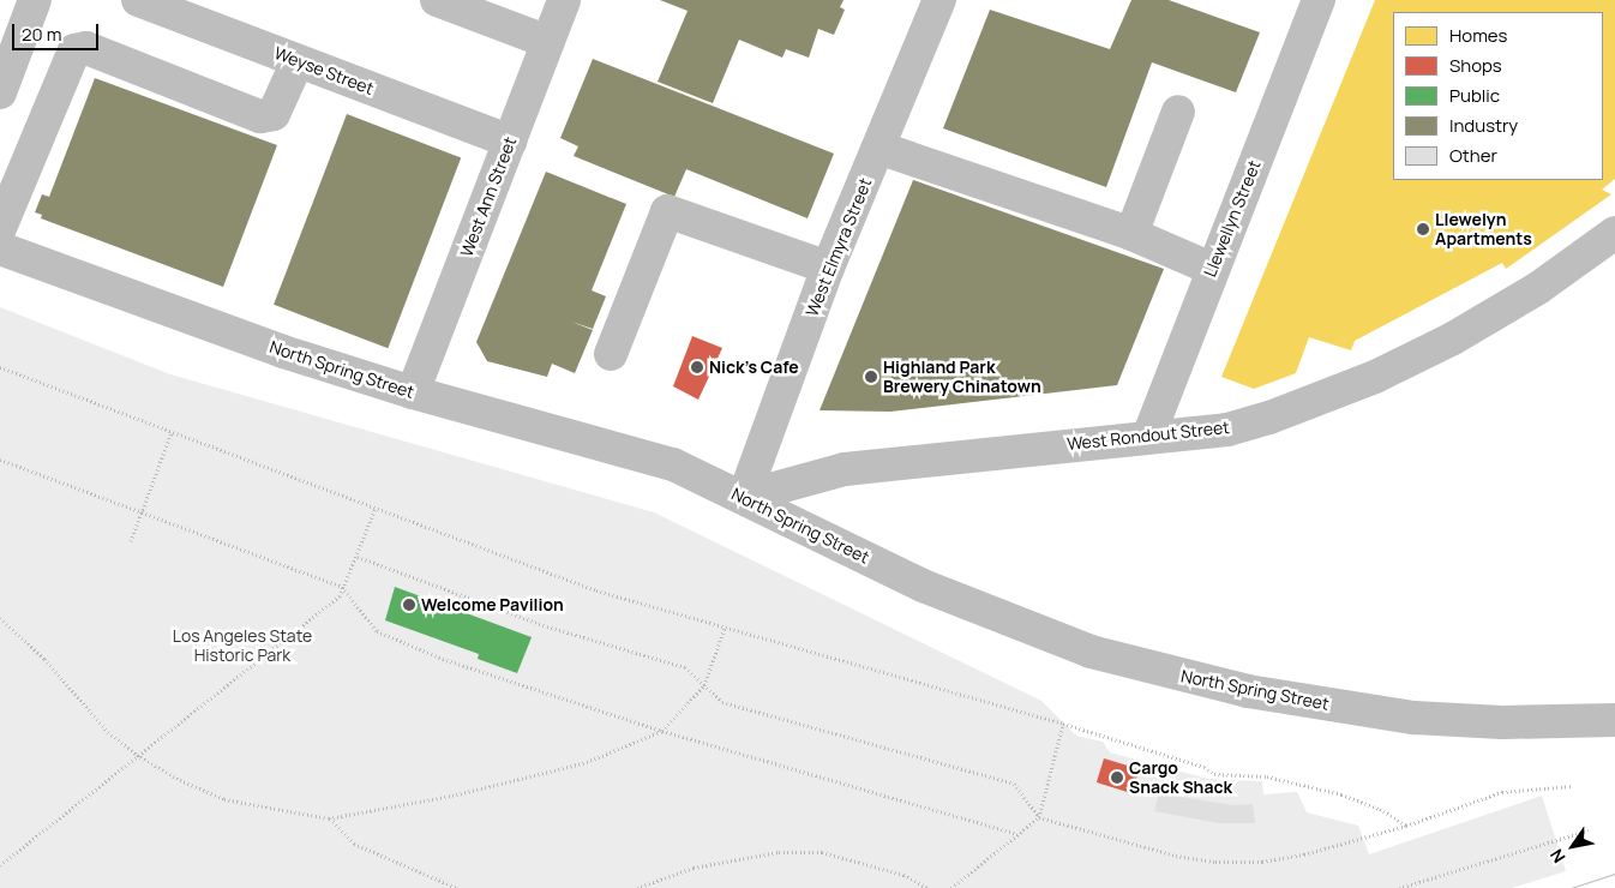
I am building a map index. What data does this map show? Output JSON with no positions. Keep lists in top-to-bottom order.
{
  "streets": {
    "street": [
      "Weyse Street",
      "West Ann Street",
      "Llewellyn Street",
      "West Elmyra Street",
      "North Spring Street",
      "West Rondout Street"
    ]
  },
  "crossings": [
    ["Weyse Street", "West Ann Street"],
    ["West Ann Street", "North Spring Street"],
    ["Llewellyn Street", "West Rondout Street"],
    ["West Elmyra Street", "North Spring Street"],
    ["West Elmyra Street", "West Rondout Street"],
    ["North Spring Street", "West Rondout Street"]
  ],
  "parks": ["Los Angeles State Historic Park"],
  "places": [
    "Llewelyn Apartments",
    "Nick's Cafe",
    "Highland Park Brewery Chinatown",
    "Welcome Pavilion",
    "Cargo Snack Shack"
  ],
  "legend": [
    "Homes",
    "Shops",
    "Public",
    "Industry",
    "Other"
  ],
  "scale_bar": "20 m",
  "north": "bottom left"
}
